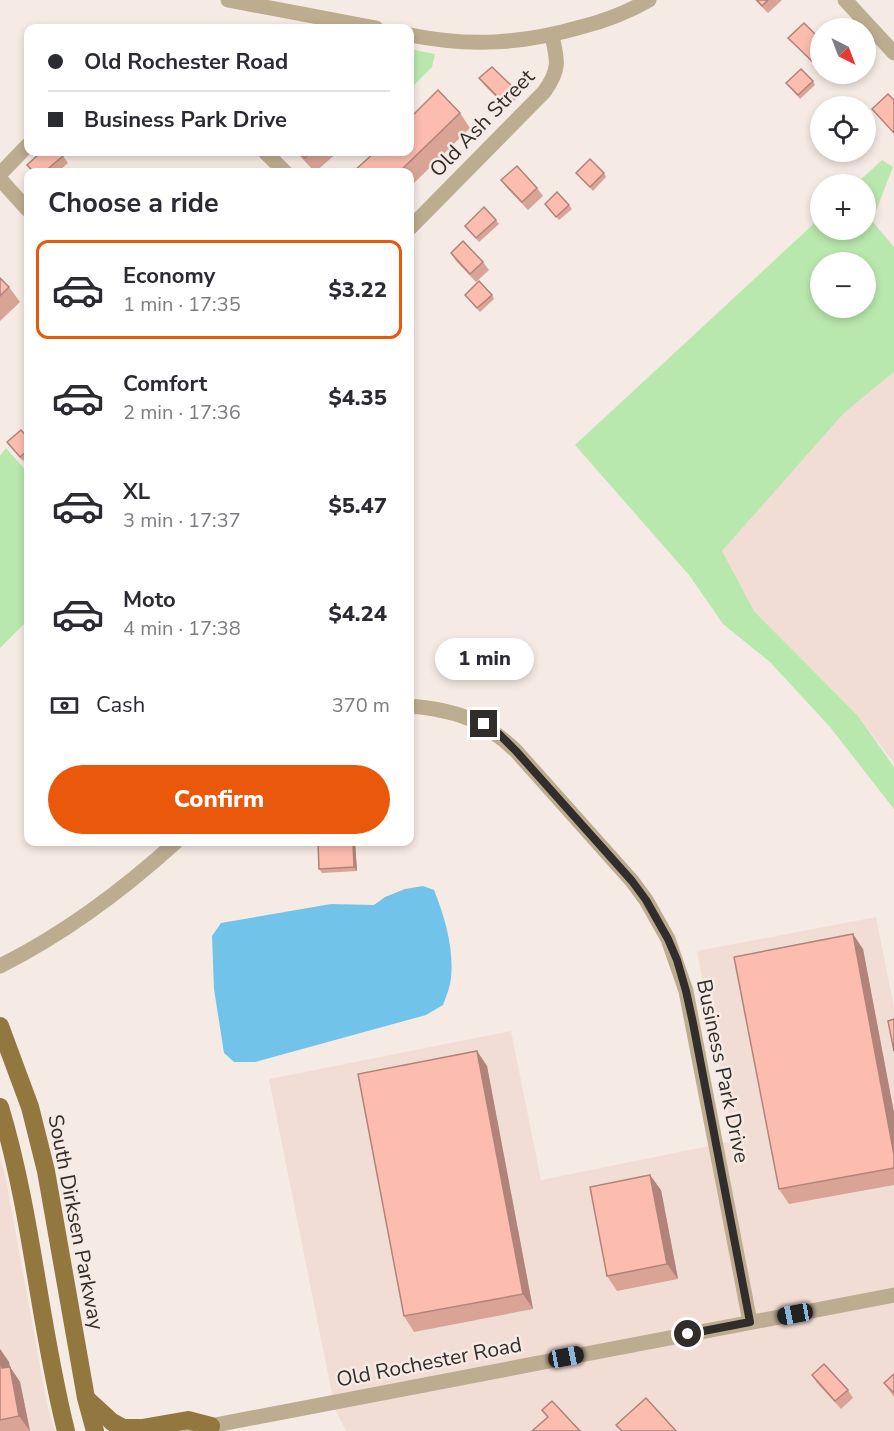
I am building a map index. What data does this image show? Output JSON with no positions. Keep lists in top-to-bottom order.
{
  "streets": {
    "main road": ["South Dirksen Parkway"],
    "street": ["Old Ash Street", "Business Park Drive", "Old Rochester Road"]
  },
  "crossings": [
    ["Business Park Drive", "Old Rochester Road"]
  ],
  "north": "bottom right",
  "page": {
    "map_buttons": ["+", "−"],
    "banner": ["Old Rochester Road", "Business Park Drive"],
    "heading": "Choose a ride",
    "list": [
      {
        "name": "Economy",
        "note": "1 min · 17:35",
        "value": "$3.22"
      },
      {
        "name": "Comfort",
        "note": "2 min · 17:36",
        "value": "$4.35"
      },
      {
        "name": "XL",
        "note": "3 min · 17:37",
        "value": "$5.47"
      },
      {
        "name": "Moto",
        "note": "4 min · 17:38",
        "value": "$4.24"
      }
    ],
    "bubble": "1 min",
    "pay": ["Cash", "370 m"],
    "buttons": "Confirm"
  }
}
